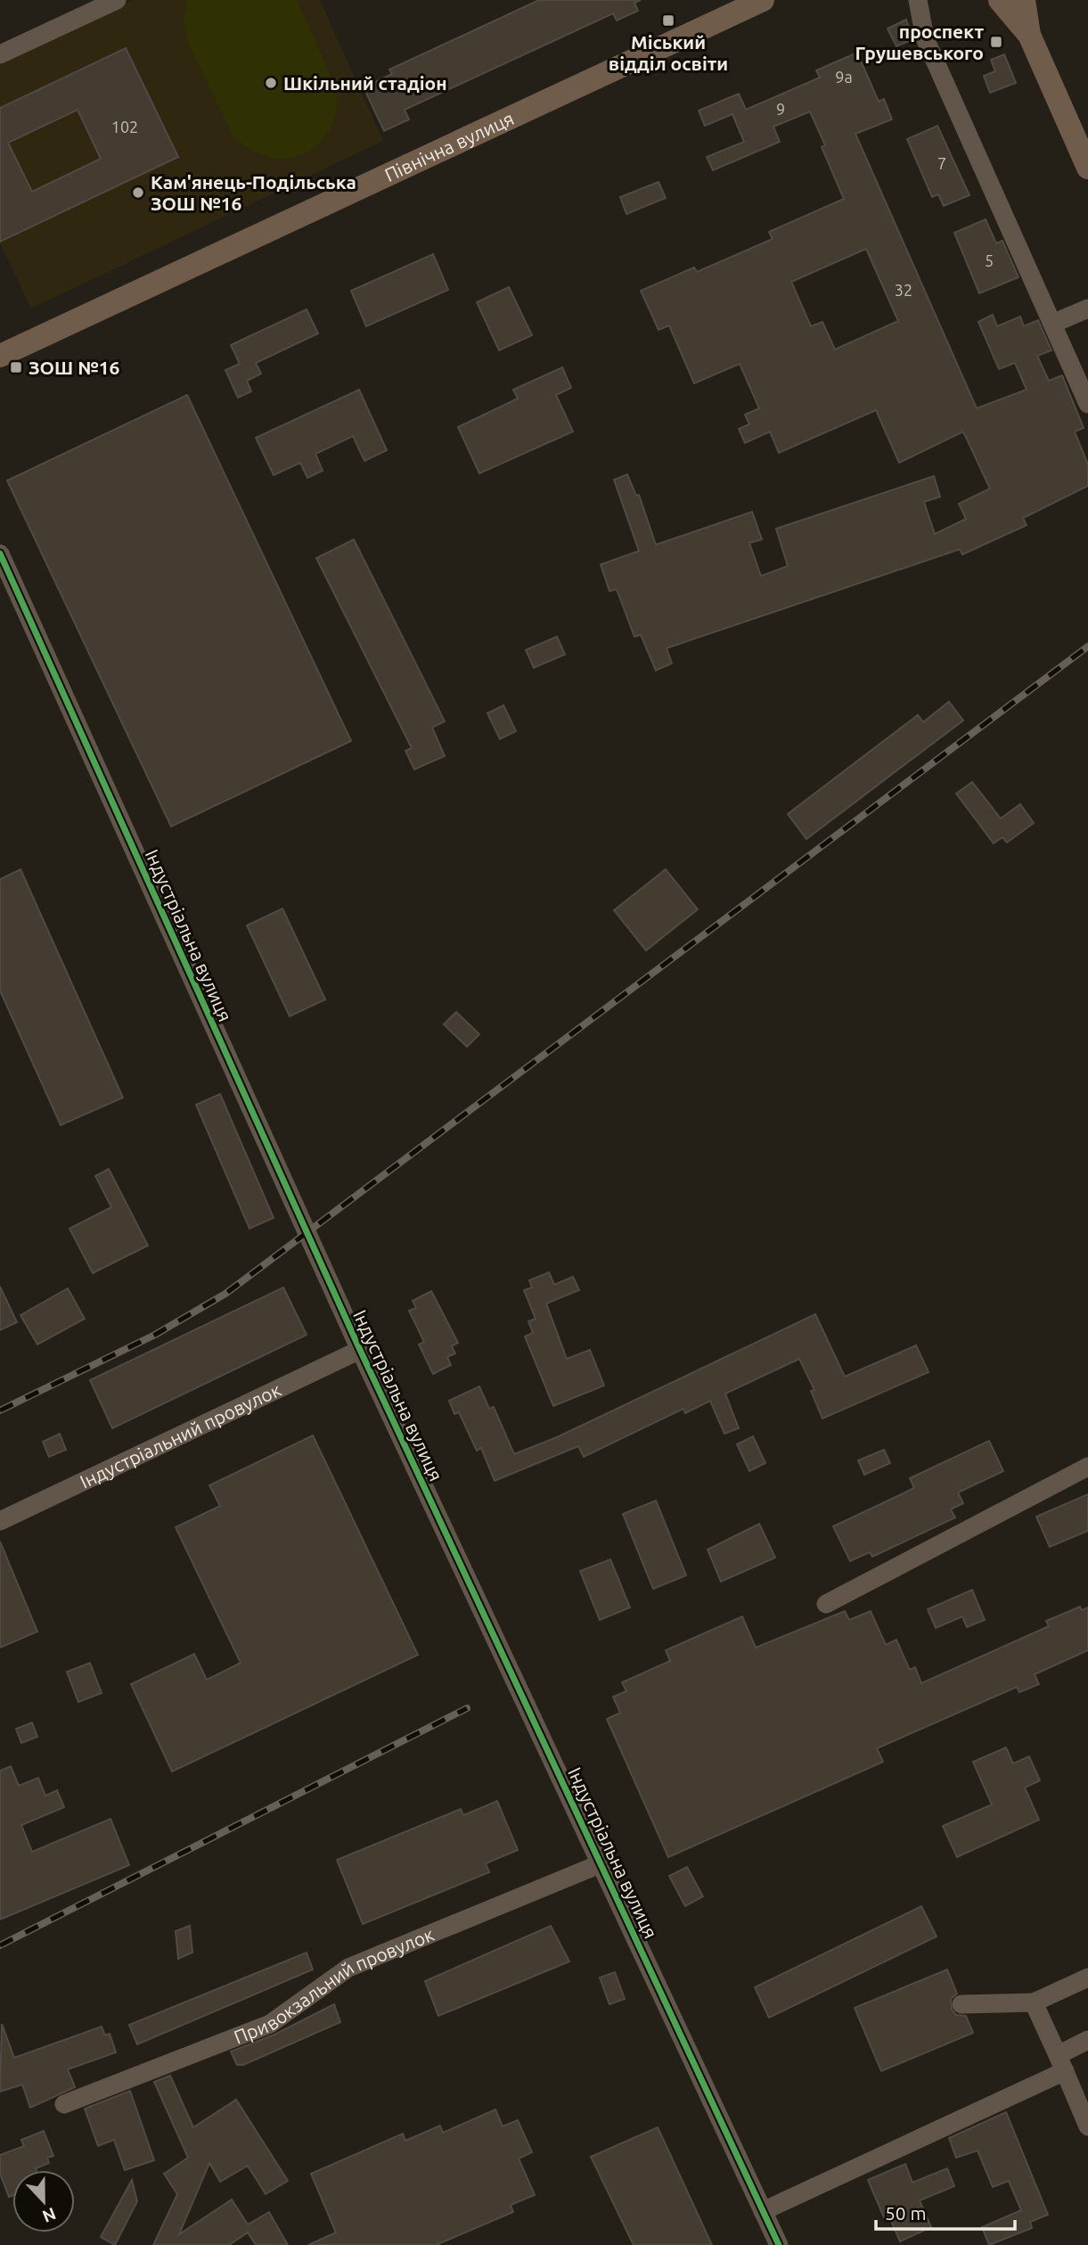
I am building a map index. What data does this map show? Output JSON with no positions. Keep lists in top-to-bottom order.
{
  "streets": {
    "main road": ["Північна вулиця"],
    "street": ["Індустріальна вулиця", "Індустріальний провулок", "Привокзальний провулок"]
  },
  "crossings": [
    ["Індустріальна вулиця", "Індустріальний провулок"],
    ["Індустріальна вулиця", "Привокзальний провулок"]
  ],
  "places": {
    "transit": ["Міський відділ освіти", "проспект Грушевського", "ЗОШ №16"],
    "other": ["Шкільний стадіон", "Кам'янець-Подільська ЗОШ №16"]
  },
  "house_numbers": [
    "9а",
    "9",
    "102",
    "7",
    "5",
    "32"
  ],
  "scale_bar": "50 m",
  "north": "bottom"
}
